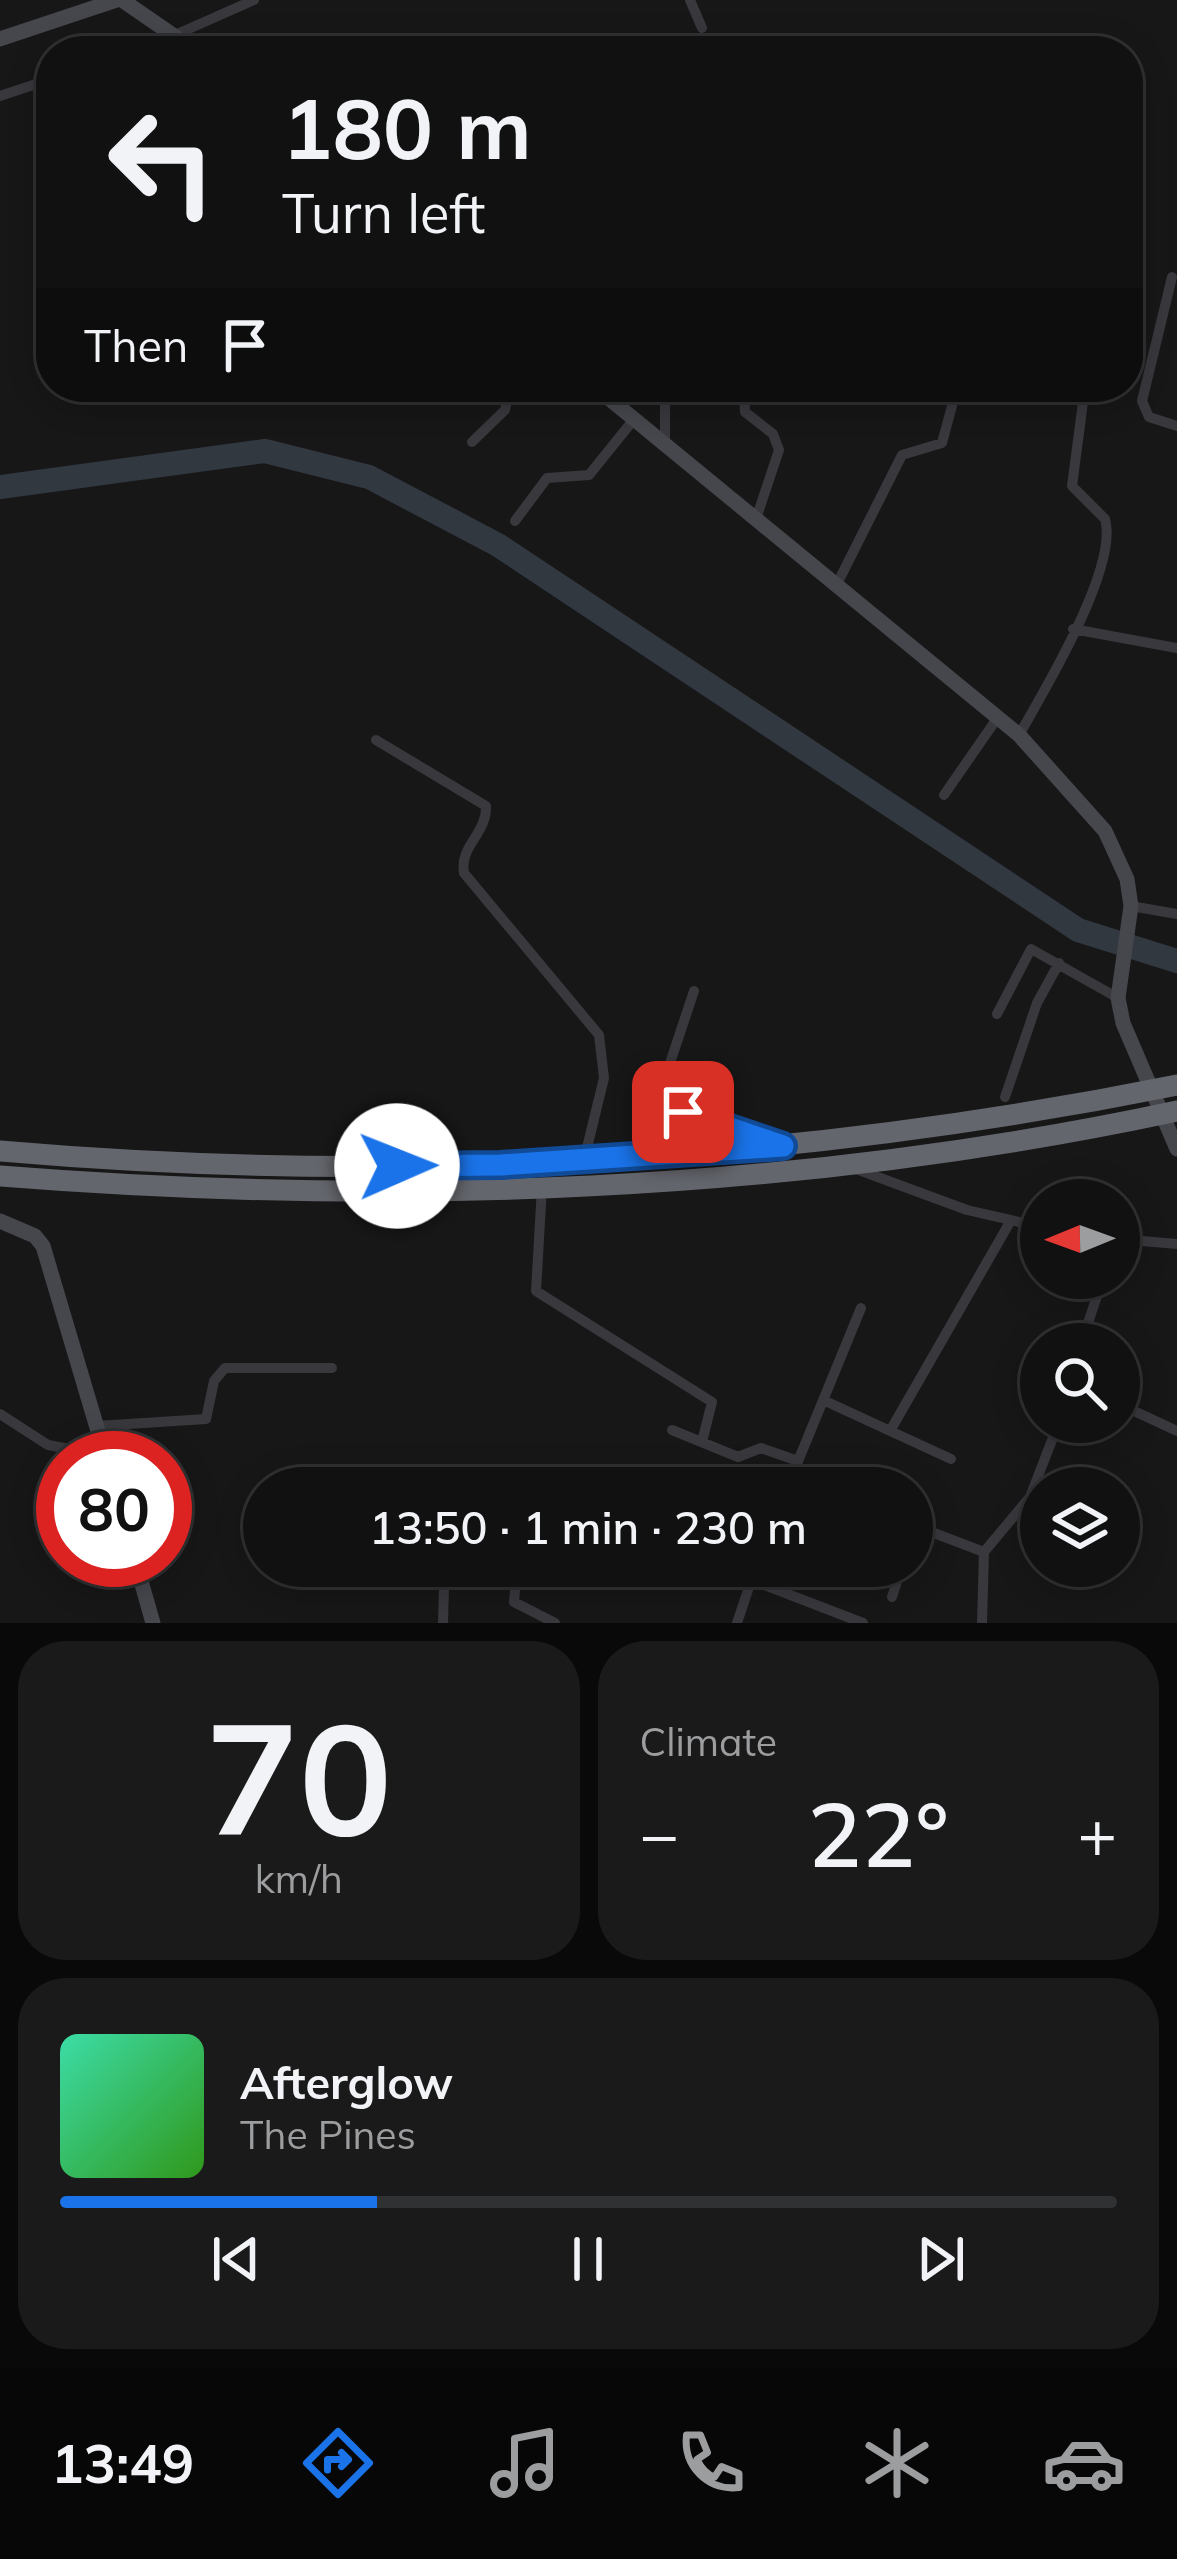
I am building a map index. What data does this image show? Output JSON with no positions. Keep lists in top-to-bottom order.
{
  "north": "left",
  "page": {
    "turn": ["180 m", "Turn left"],
    "then": "Then",
    "limit": "80",
    "trip": "13:50 · 1 min · 230 m",
    "tile": [
      ["70", "km/h"],
      "Climate"
    ],
    "heat": ["−", "22°", "+"],
    "song": ["Afterglow", "The Pines"],
    "tabs": "13:49"
  }
}
